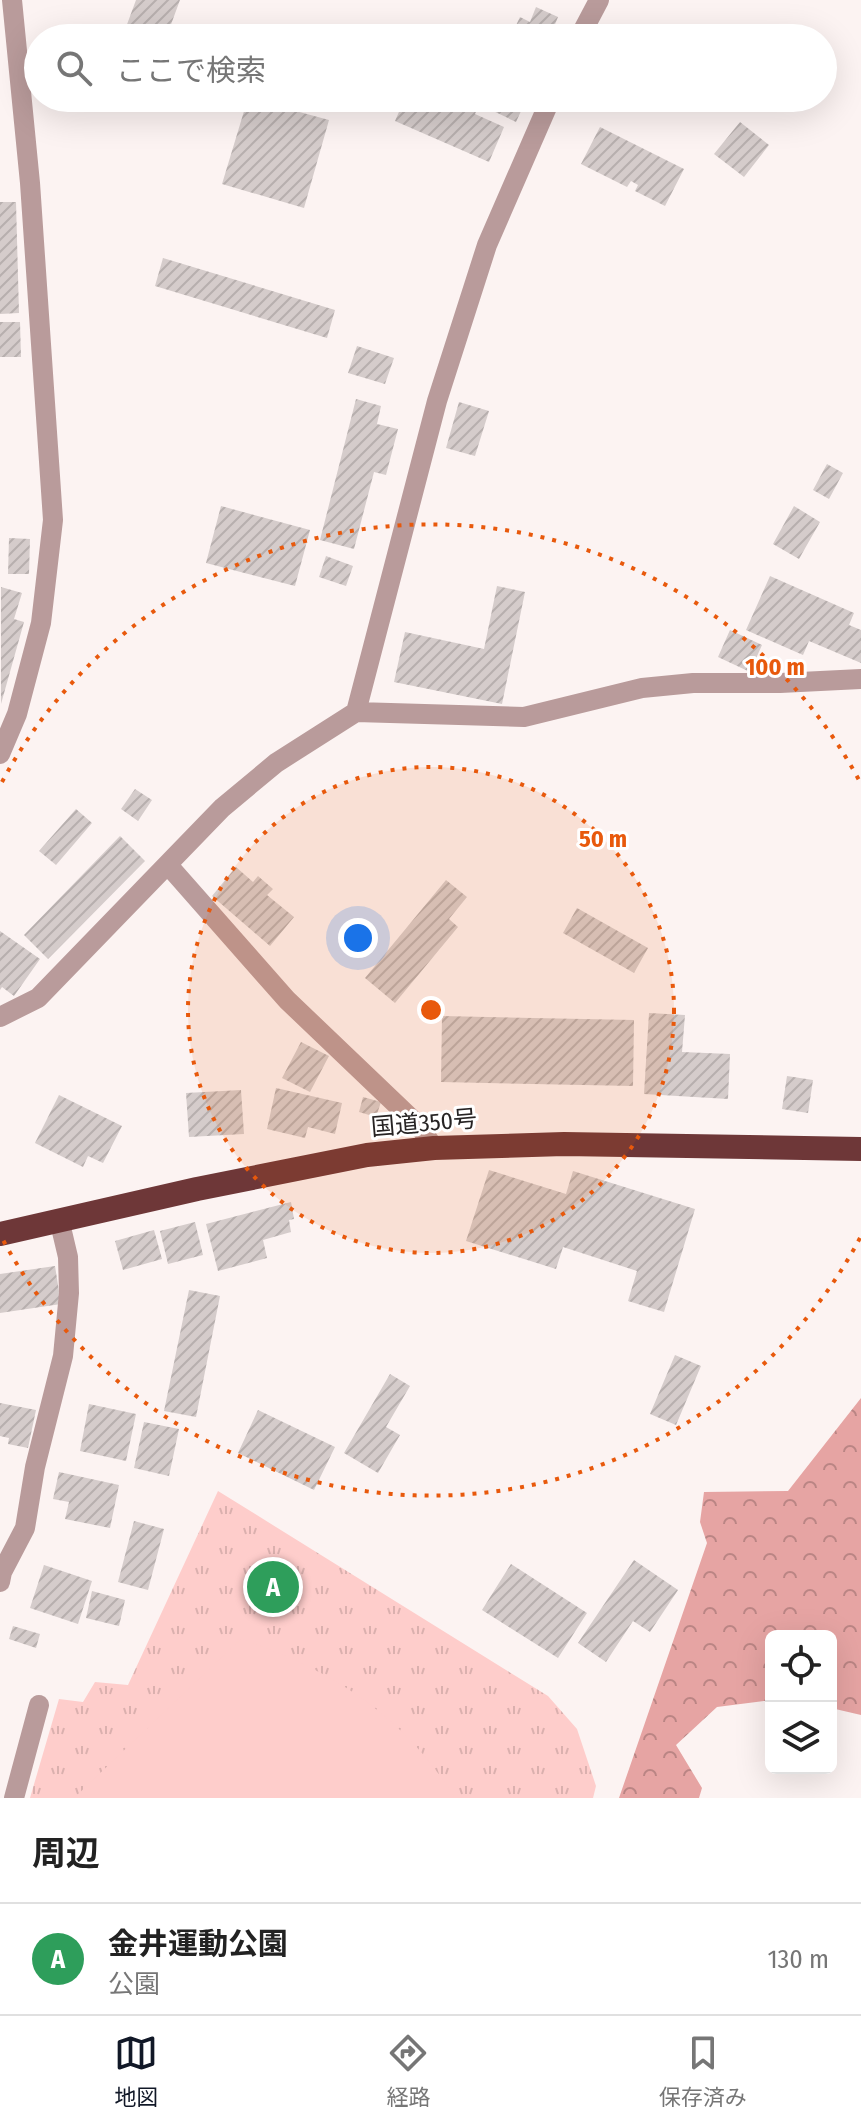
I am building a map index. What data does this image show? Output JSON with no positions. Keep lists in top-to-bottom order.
{
  "streets": {
    "highway": ["国道350号"]
  },
  "page": {
    "search": "ここで検索",
    "pins": "A",
    "heading": "周辺",
    "list": [
      {
        "mark": "A",
        "name": "金井運動公園",
        "note": "公園",
        "value": "130 m"
      }
    ],
    "nav": ["地図", "経路", "保存済み"]
  },
  "rings": ["100 m", "50 m"]
}
